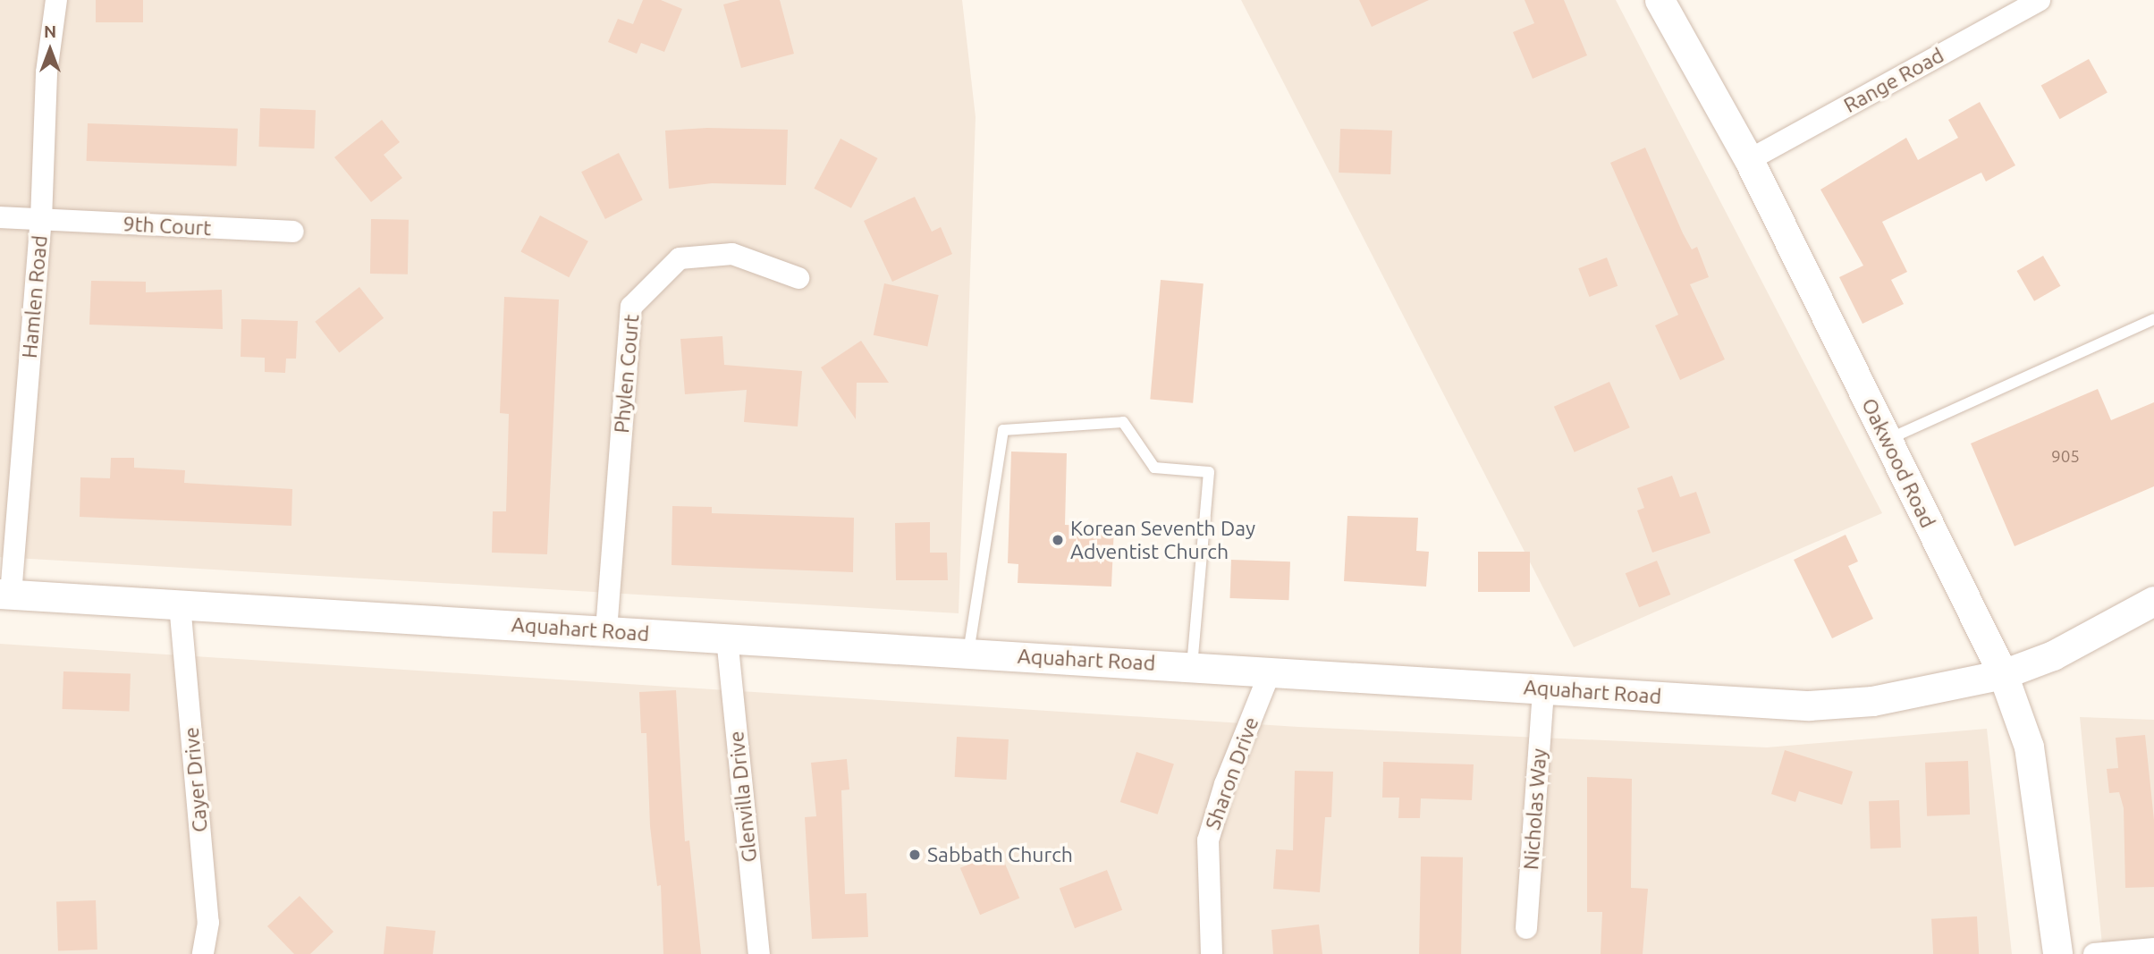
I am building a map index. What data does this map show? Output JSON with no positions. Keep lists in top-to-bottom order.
{
  "streets": {
    "street": [
      "Range Road",
      "9th Court",
      "Hamlen Road",
      "Phylen Court",
      "Oakwood Road",
      "Aquahart Road",
      "Sharon Drive",
      "Cayer Drive",
      "Glenvilla Drive",
      "Nicholas Way"
    ]
  },
  "crossings": [
    ["Range Road", "Oakwood Road"],
    ["9th Court", "Hamlen Road"],
    ["Hamlen Road", "Aquahart Road"],
    ["Phylen Court", "Aquahart Road"],
    ["Oakwood Road", "Aquahart Road"],
    ["Aquahart Road", "Sharon Drive"],
    ["Aquahart Road", "Cayer Drive"],
    ["Aquahart Road", "Glenvilla Drive"],
    ["Aquahart Road", "Nicholas Way"]
  ],
  "places": ["Korean Seventh Day Adventist Church", "Sabbath Church"],
  "house_numbers": ["905"],
  "north": "top"
}
